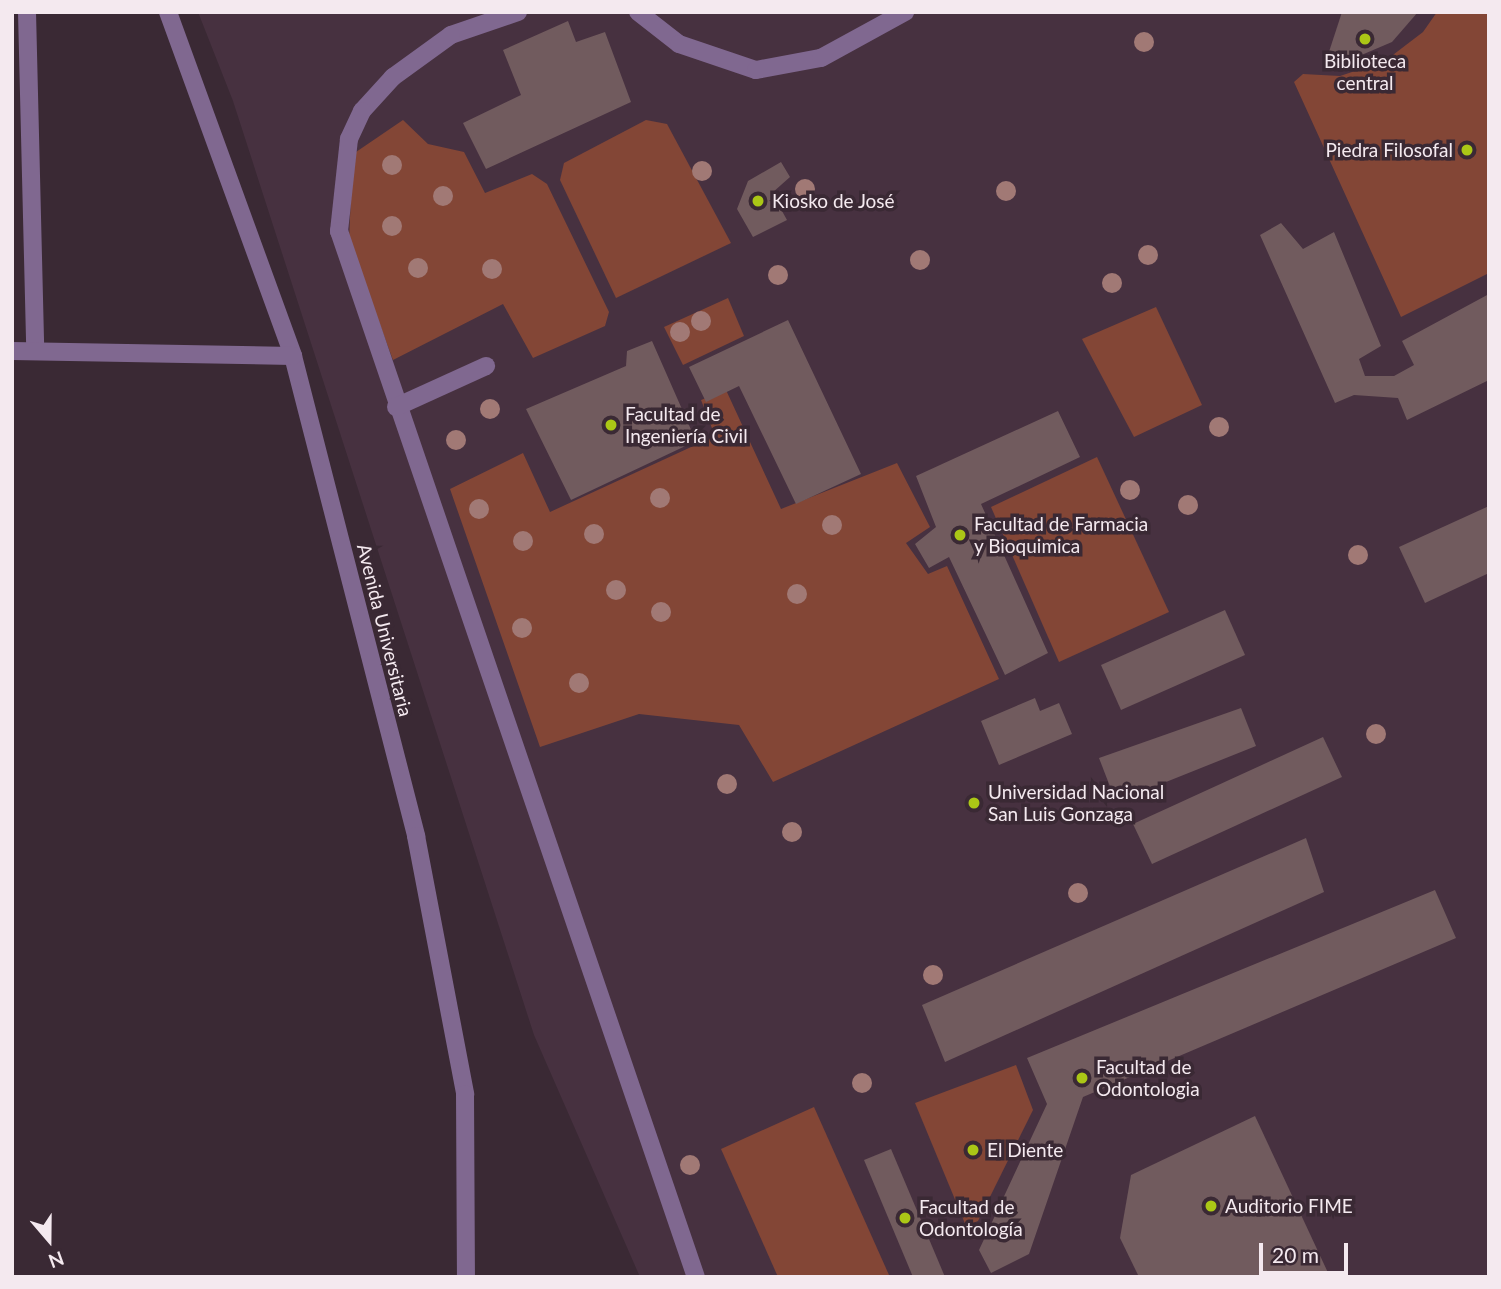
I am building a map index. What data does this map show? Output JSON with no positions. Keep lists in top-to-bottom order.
{
  "streets": {
    "street": ["Avenida Universitaria"]
  },
  "places": [
    "Biblioteca central",
    "Piedra Filosofal",
    "Kiosko de José",
    "Facultad de Ingeniería Civil",
    "Facultad de Farmacia y Bioquimica",
    "Universidad Nacional San Luis Gonzaga",
    "Facultad de Odontologia",
    "El Diente",
    "Auditorio FIME",
    "Facultad de Odontología"
  ],
  "scale_bar": "20 m",
  "north": "bottom"
}
